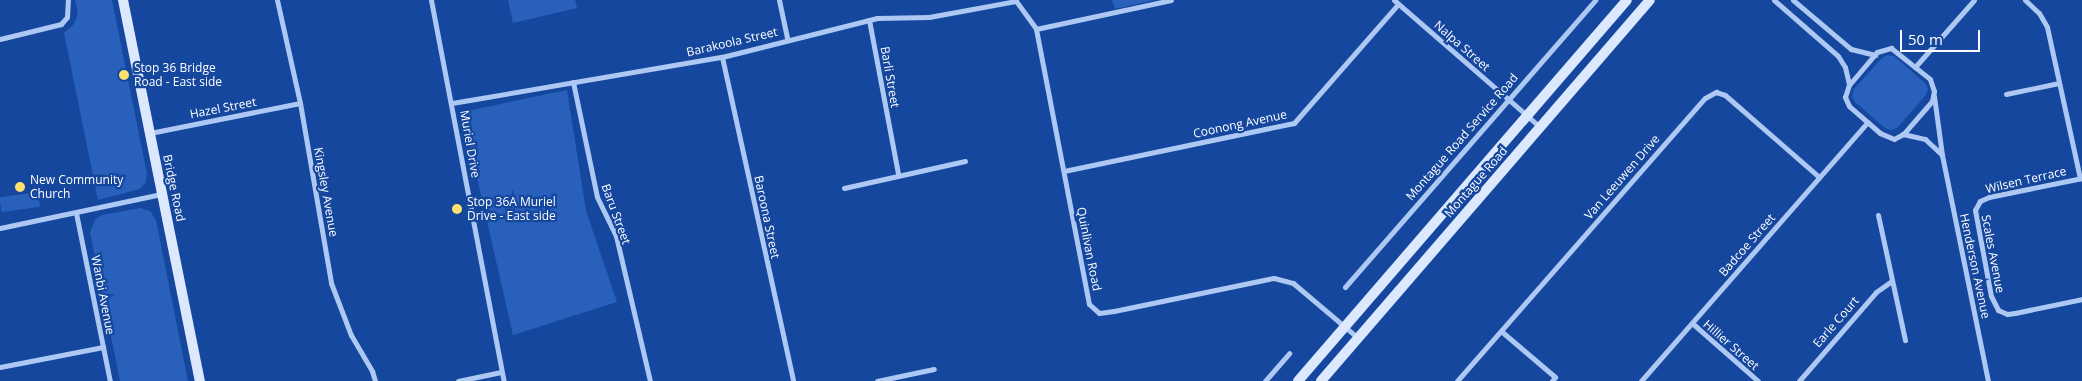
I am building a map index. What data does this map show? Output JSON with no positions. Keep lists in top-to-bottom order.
{
  "streets": {
    "main road": ["Montague Road", "Bridge Road"],
    "street": [
      "Barakoola Street",
      "Nalpa Street",
      "Barli Street",
      "Hazel Street",
      "Coonong Avenue",
      "Montague Road Service Road",
      "Muriel Drive",
      "Van Leeuwen Drive",
      "Wilsen Terrace",
      "Kingsley Avenue",
      "Baru Street",
      "Baroona Street",
      "Badcoe Street",
      "Quinlivan Road",
      "Scales Avenue",
      "Henderson Avenue",
      "Wanbi Avenue",
      "Earle Court",
      "Hillier Street"
    ]
  },
  "crossings": [
    ["Barakoola Street", "Barli Street"],
    ["Barakoola Street", "Muriel Drive"],
    ["Barakoola Street", "Baru Street"],
    ["Barakoola Street", "Baroona Street"],
    ["Barakoola Street", "Quinlivan Road"],
    ["Nalpa Street", "Coonong Avenue"],
    ["Nalpa Street", "Montague Road Service Road"],
    ["Nalpa Street", "Montague Road"],
    ["Hazel Street", "Bridge Road"],
    ["Hazel Street", "Kingsley Avenue"],
    ["Coonong Avenue", "Quinlivan Road"],
    ["Van Leeuwen Drive", "Badcoe Street"],
    ["Wilsen Terrace", "Scales Avenue"],
    ["Montague Road", "Quinlivan Road"],
    ["Badcoe Street", "Henderson Avenue"],
    ["Badcoe Street", "Hillier Street"]
  ],
  "places": ["Stop 36 Bridge Road - East side", "New Community Church", "Stop 36A Muriel Drive - East side"],
  "scale_bar": "50 m"
}
